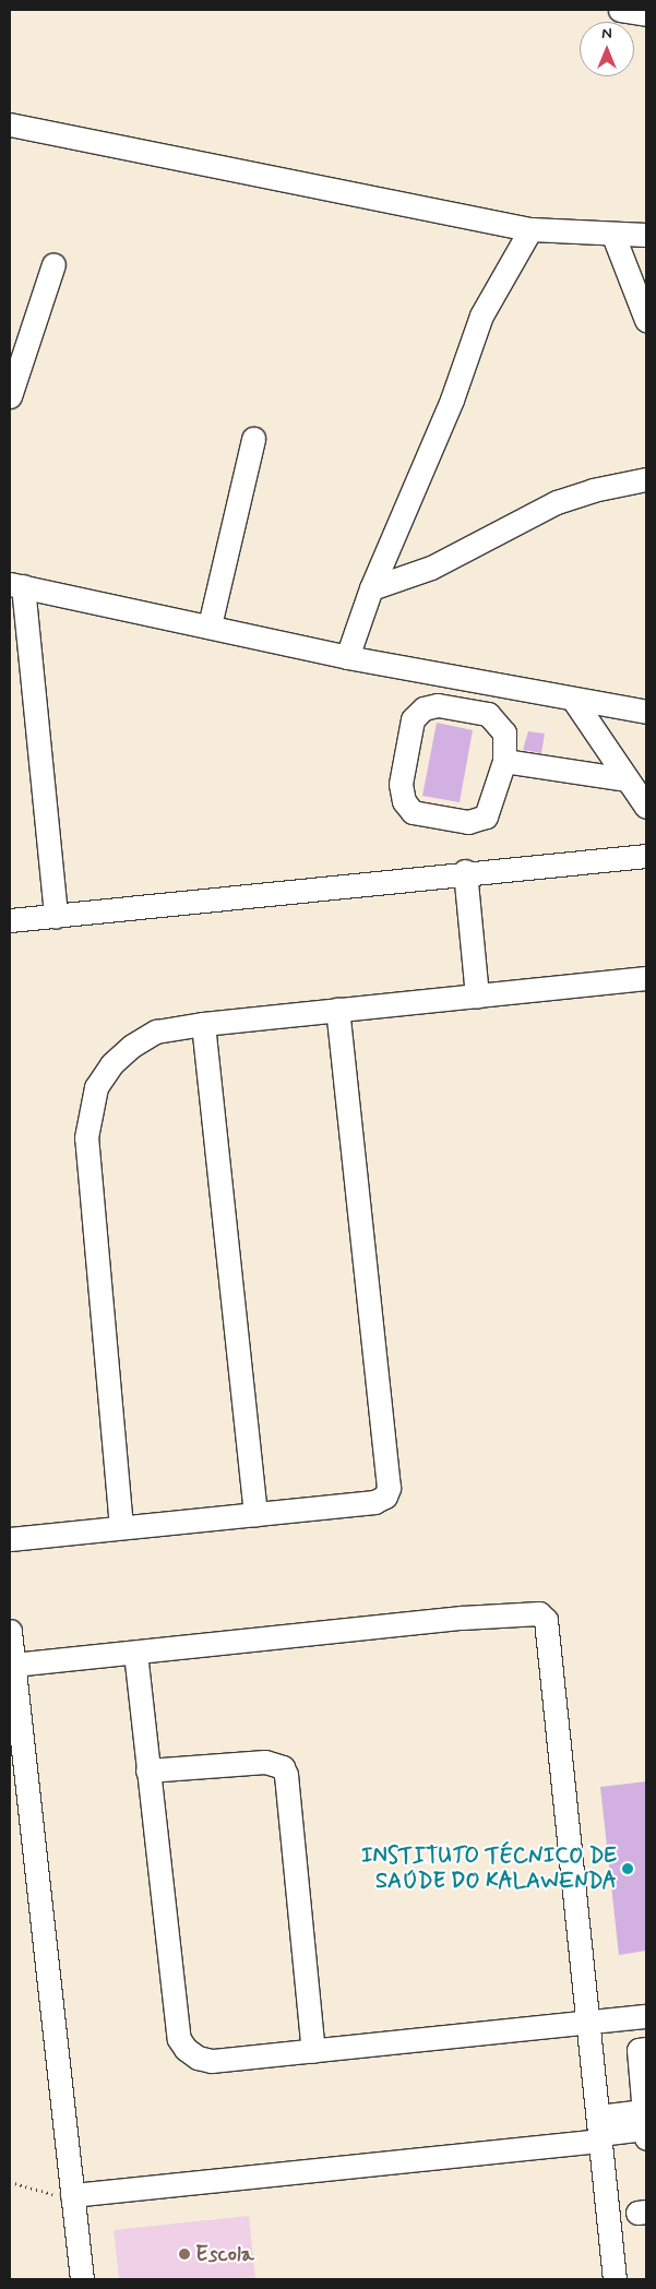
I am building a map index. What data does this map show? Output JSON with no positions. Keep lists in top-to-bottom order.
{
  "places": ["INSTITUTO TÉCNICO DE SAÚDE DO KALAWENDA", "Escola"],
  "north": "top"
}
